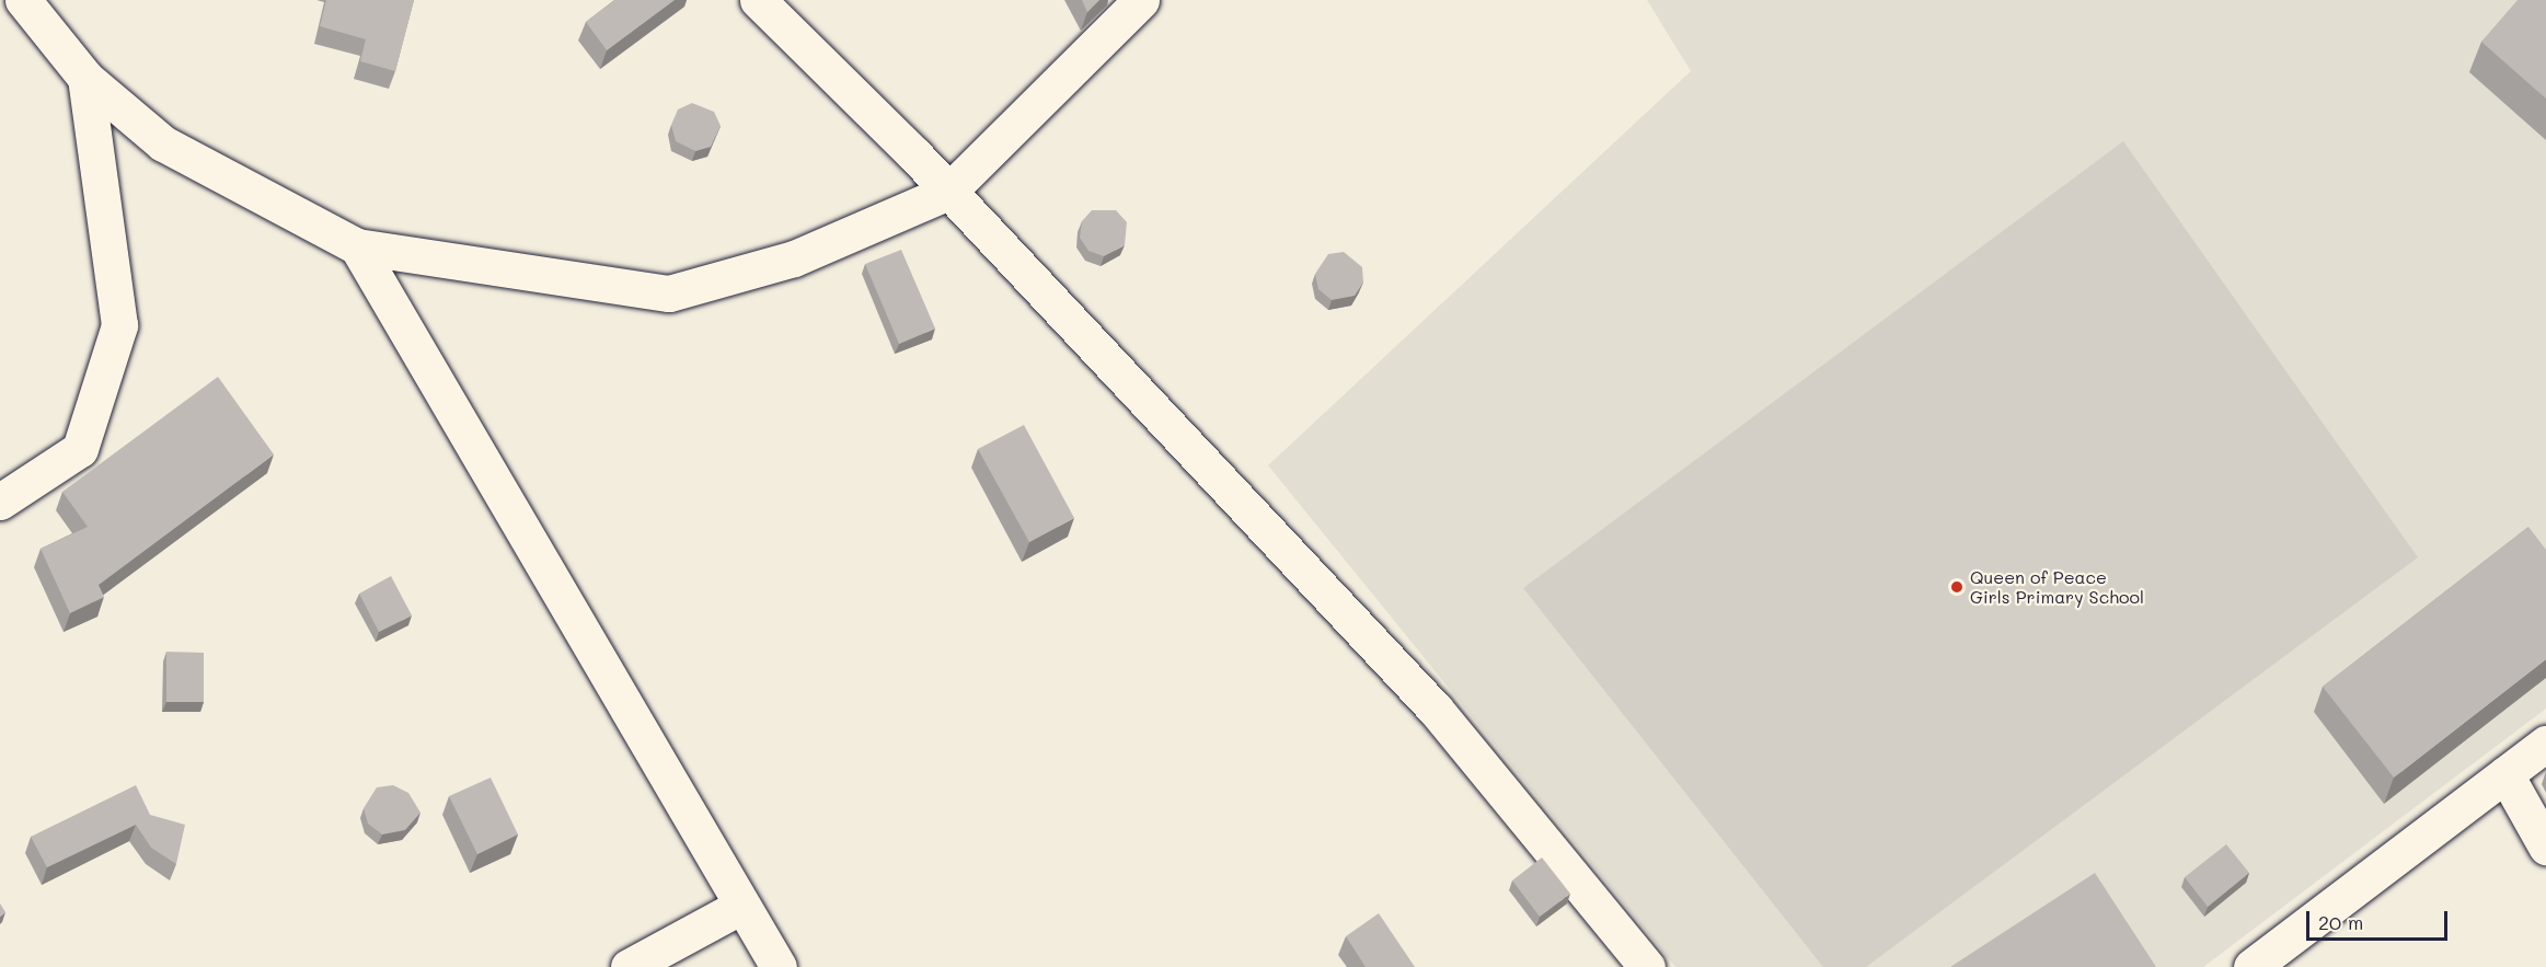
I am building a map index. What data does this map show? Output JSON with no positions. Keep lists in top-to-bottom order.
{
  "places": ["Queen of Peace Girls Primary School"],
  "scale_bar": "20 m"
}
